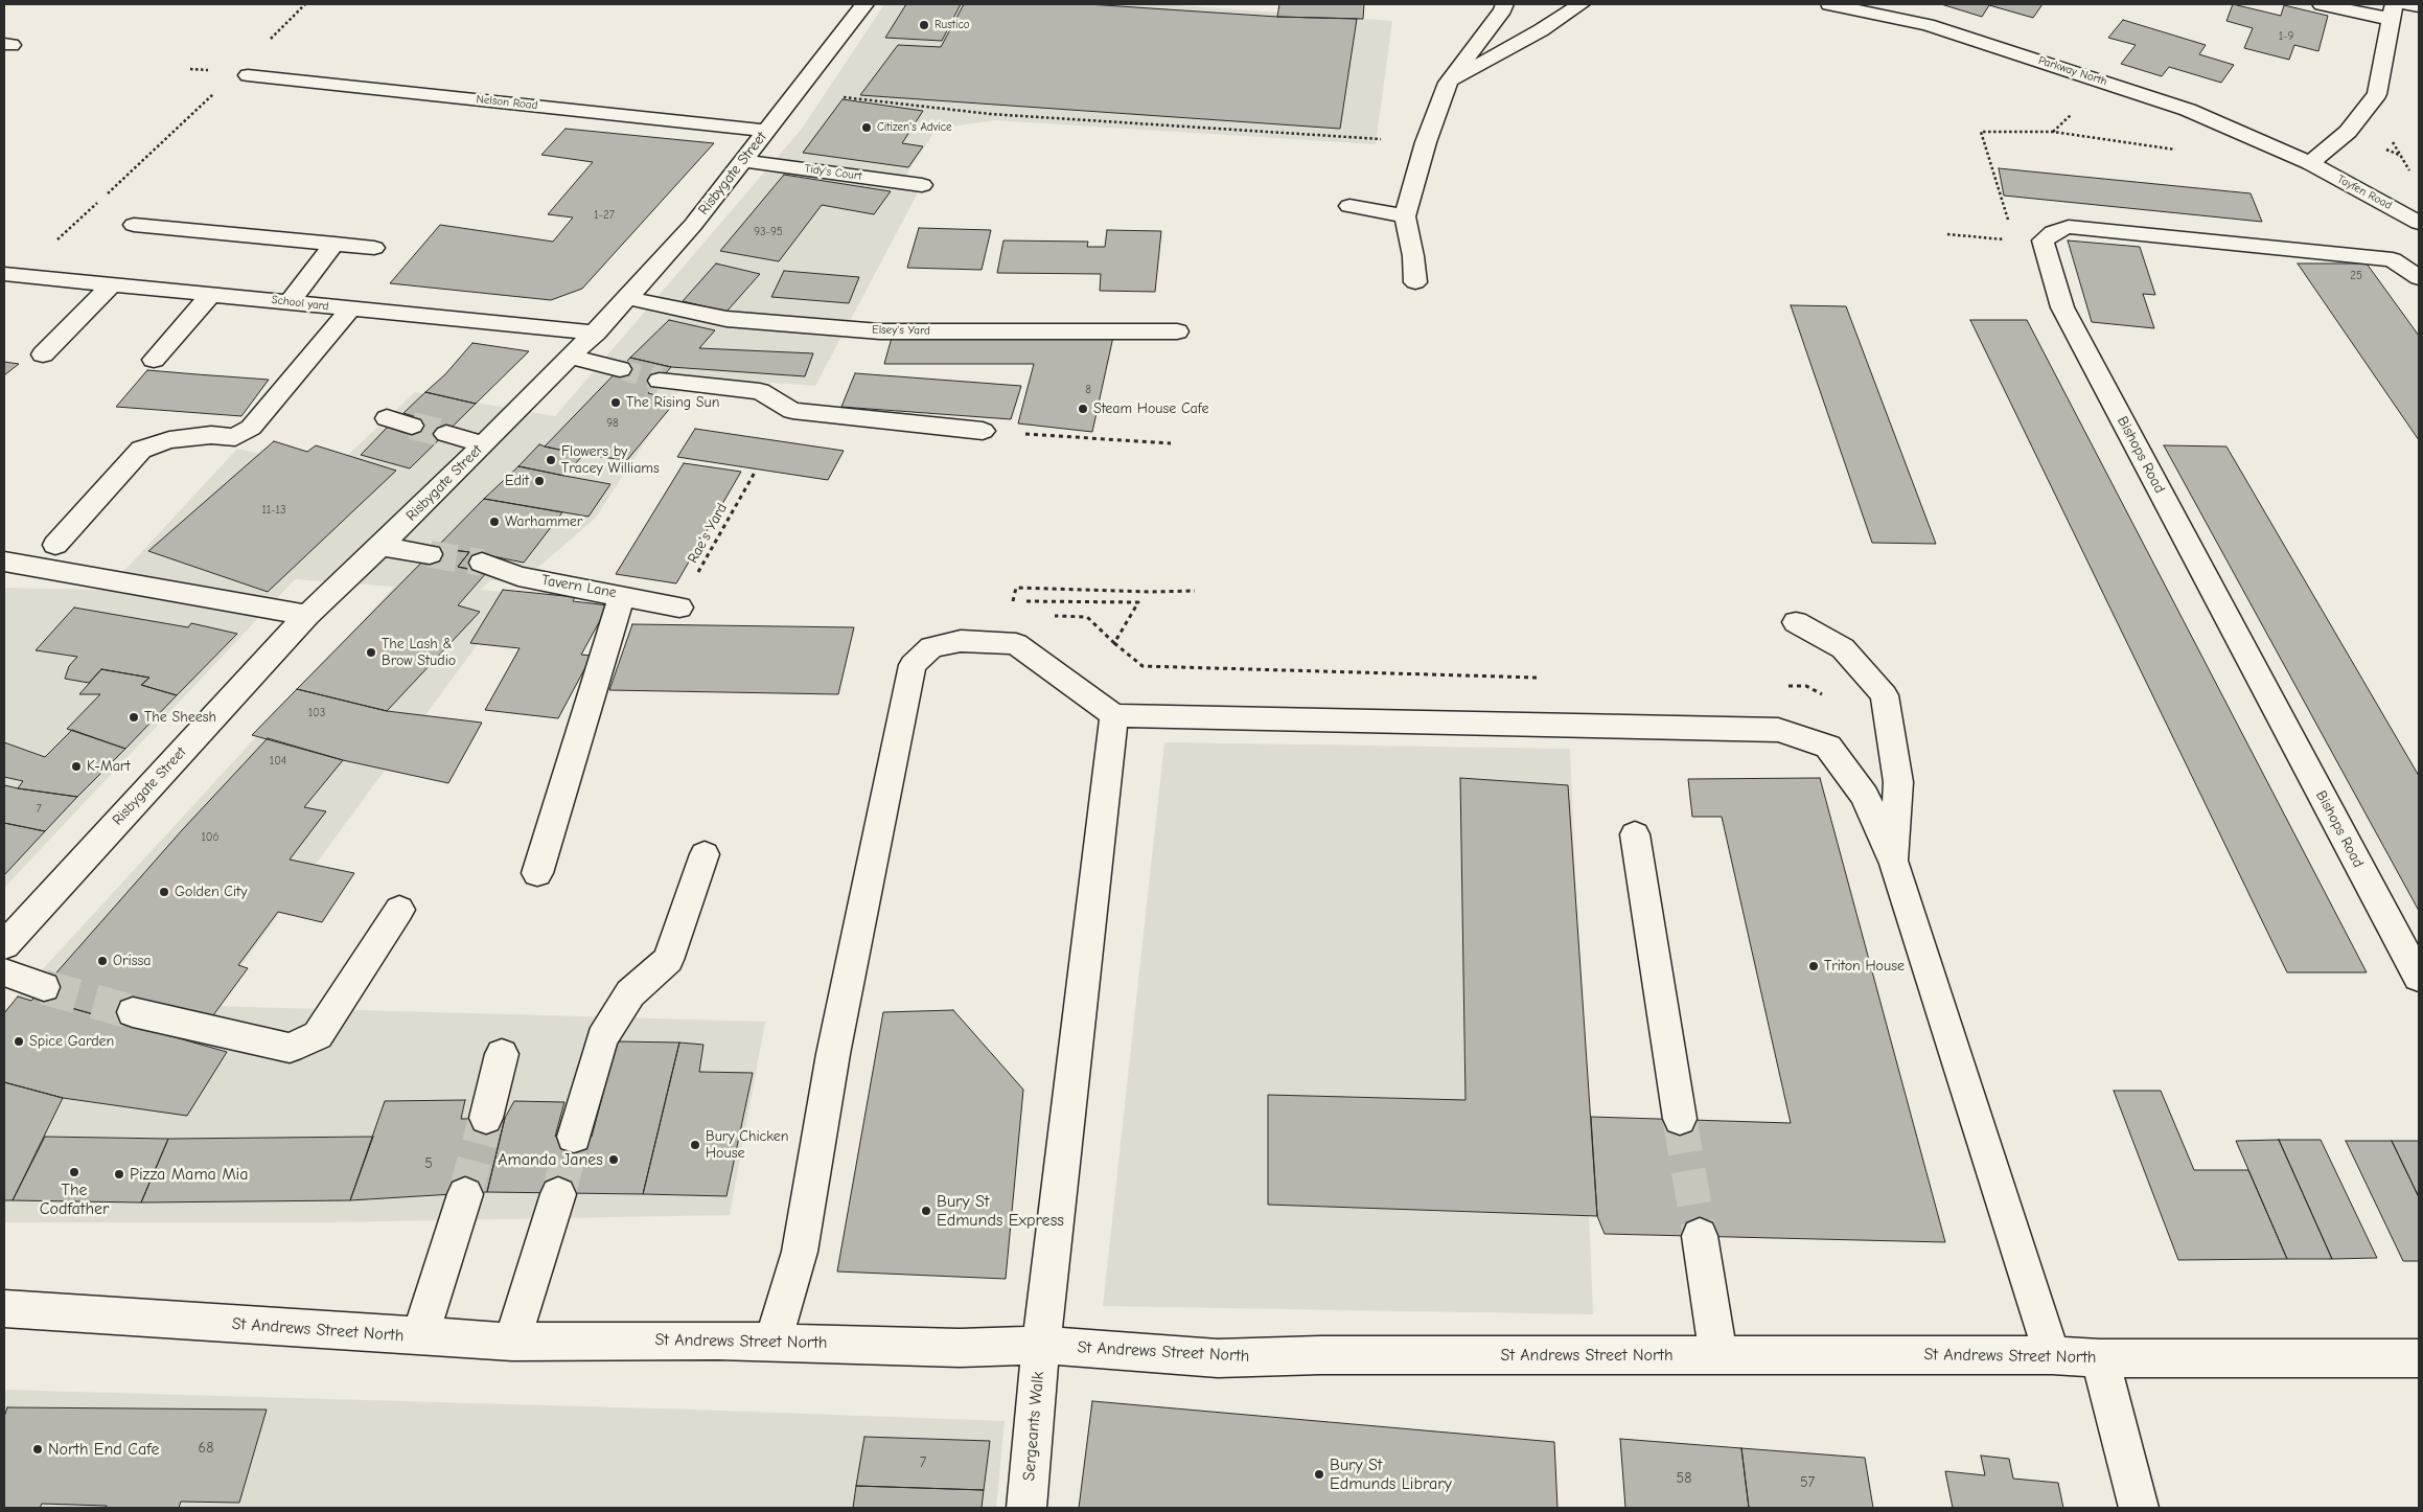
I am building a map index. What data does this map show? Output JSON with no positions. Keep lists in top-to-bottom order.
{
  "streets": {
    "street": [
      "Parkway North",
      "Nelson Road",
      "Tidy's Court",
      "Risbygate Street",
      "Tayfen Road",
      "School yard",
      "Elsey's Yard",
      "Bishops Road",
      "Tavern Lane",
      "St Andrews Street North",
      "Sergeants Walk"
    ],
    "path": ["Rae's Yard"]
  },
  "crossings": [
    ["Parkway North", "Tayfen Road"],
    ["Nelson Road", "Risbygate Street"],
    ["Tidy's Court", "Risbygate Street"],
    ["Risbygate Street", "School yard"],
    ["Risbygate Street", "Elsey's Yard"],
    ["Rae's Yard", "Tavern Lane"],
    ["St Andrews Street North", "Sergeants Walk"]
  ],
  "places": [
    "Rustico",
    "Citizen's Advice",
    "The Rising Sun",
    "Steam House Cafe",
    "Flowers by Tracey Williams",
    "Edit",
    "Warhammer",
    "The Lash & Brow Studio",
    "The Sheesh",
    "K-Mart",
    "Golden City",
    "Orissa",
    "Triton House",
    "Spice Garden",
    "Bury Chicken House",
    "Amanda Janes",
    "The Codfather",
    "Pizza Mama Mia",
    "Bury St Edmunds Express",
    "North End Cafe",
    "Bury St Edmunds Library"
  ],
  "house_numbers": [
    "1-9",
    "1-27",
    "93-95",
    "25",
    "8",
    "98",
    "11-13",
    "103",
    "104",
    "7",
    "106",
    "5",
    "68",
    "7",
    "58",
    "57"
  ]
}
